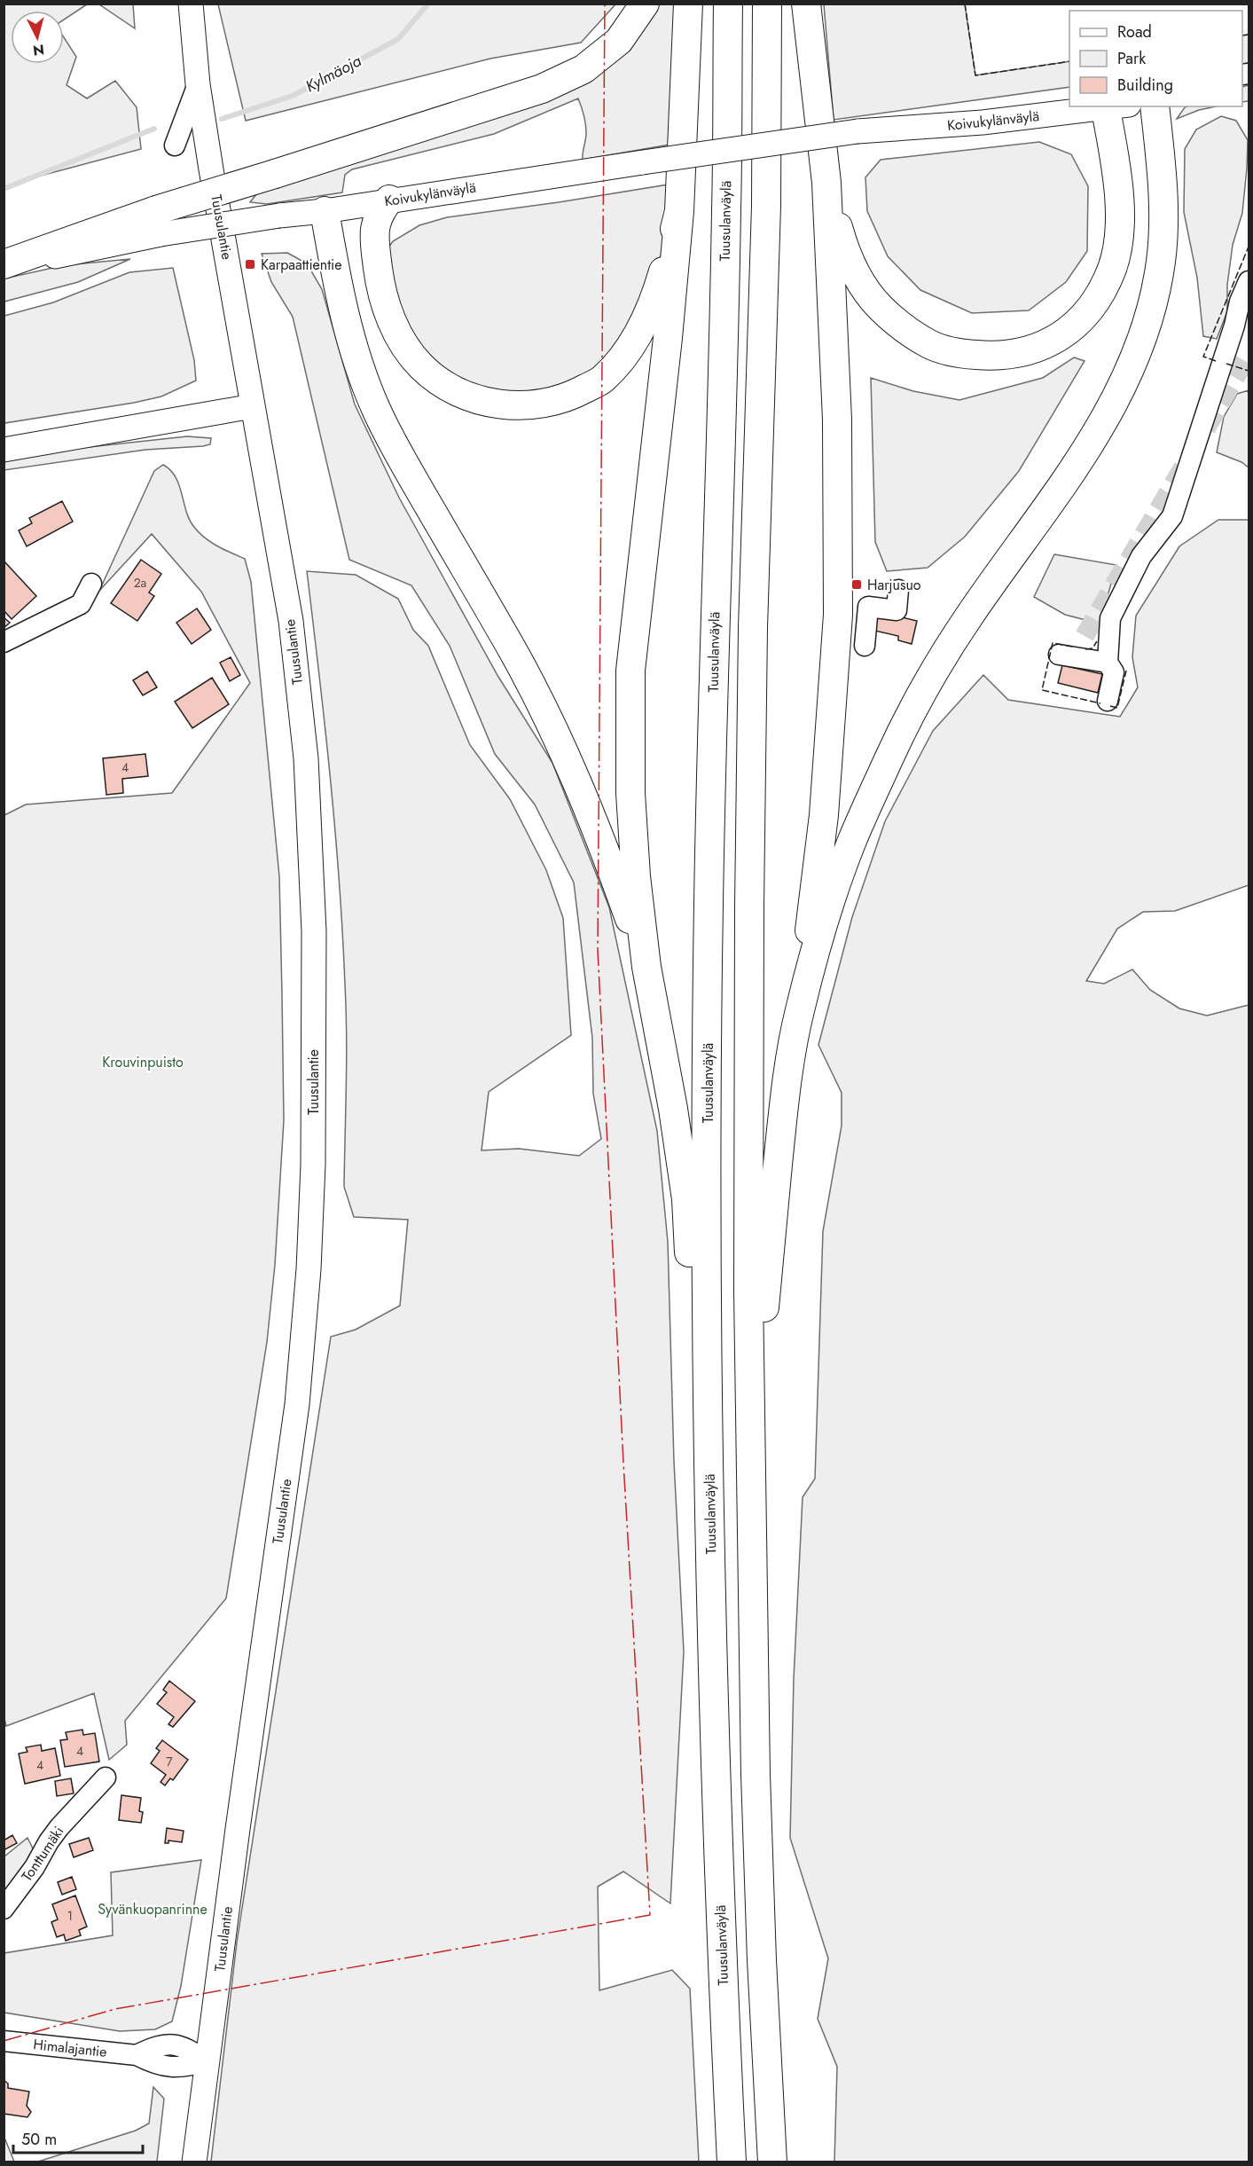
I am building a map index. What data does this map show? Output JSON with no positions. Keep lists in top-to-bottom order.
{
  "streets": {
    "highway": ["Tuusulanväylä"],
    "main road": ["Koivukylänväylä", "Tuusulantie"],
    "street": ["Tonttumäki", "Himalajantie"]
  },
  "crossings": [
    ["Tuusulantie", "Himalajantie"]
  ],
  "water": ["Kylmäoja"],
  "parks": ["Krouvinpuisto", "Syvänkuopanrinne"],
  "places": {
    "transit": ["Karpaattientie", "Harjusuo"]
  },
  "house_numbers": [
    "2a",
    "4",
    "4",
    "7",
    "4",
    "1"
  ],
  "legend": ["Road", "Park", "Building"],
  "scale_bar": "50 m",
  "north": "bottom"
}
